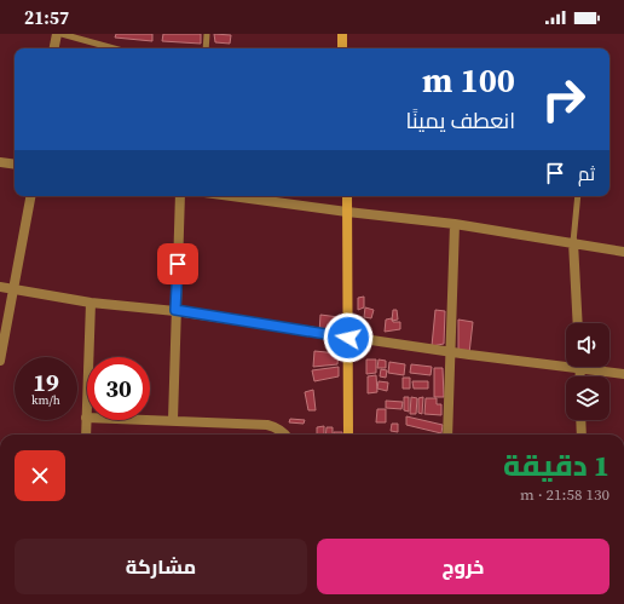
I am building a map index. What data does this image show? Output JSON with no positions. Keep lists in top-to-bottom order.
{
  "page": {
    "status": "21:57",
    "turn": ["100 m", "انعطف يمينًا"],
    "then": "ثم",
    "speed": "19 km/h",
    "limit": "30",
    "heading": ["1 دقيقة", "130 m · 21:58"],
    "buttons": ["خروج", "مشاركة"]
  }
}
